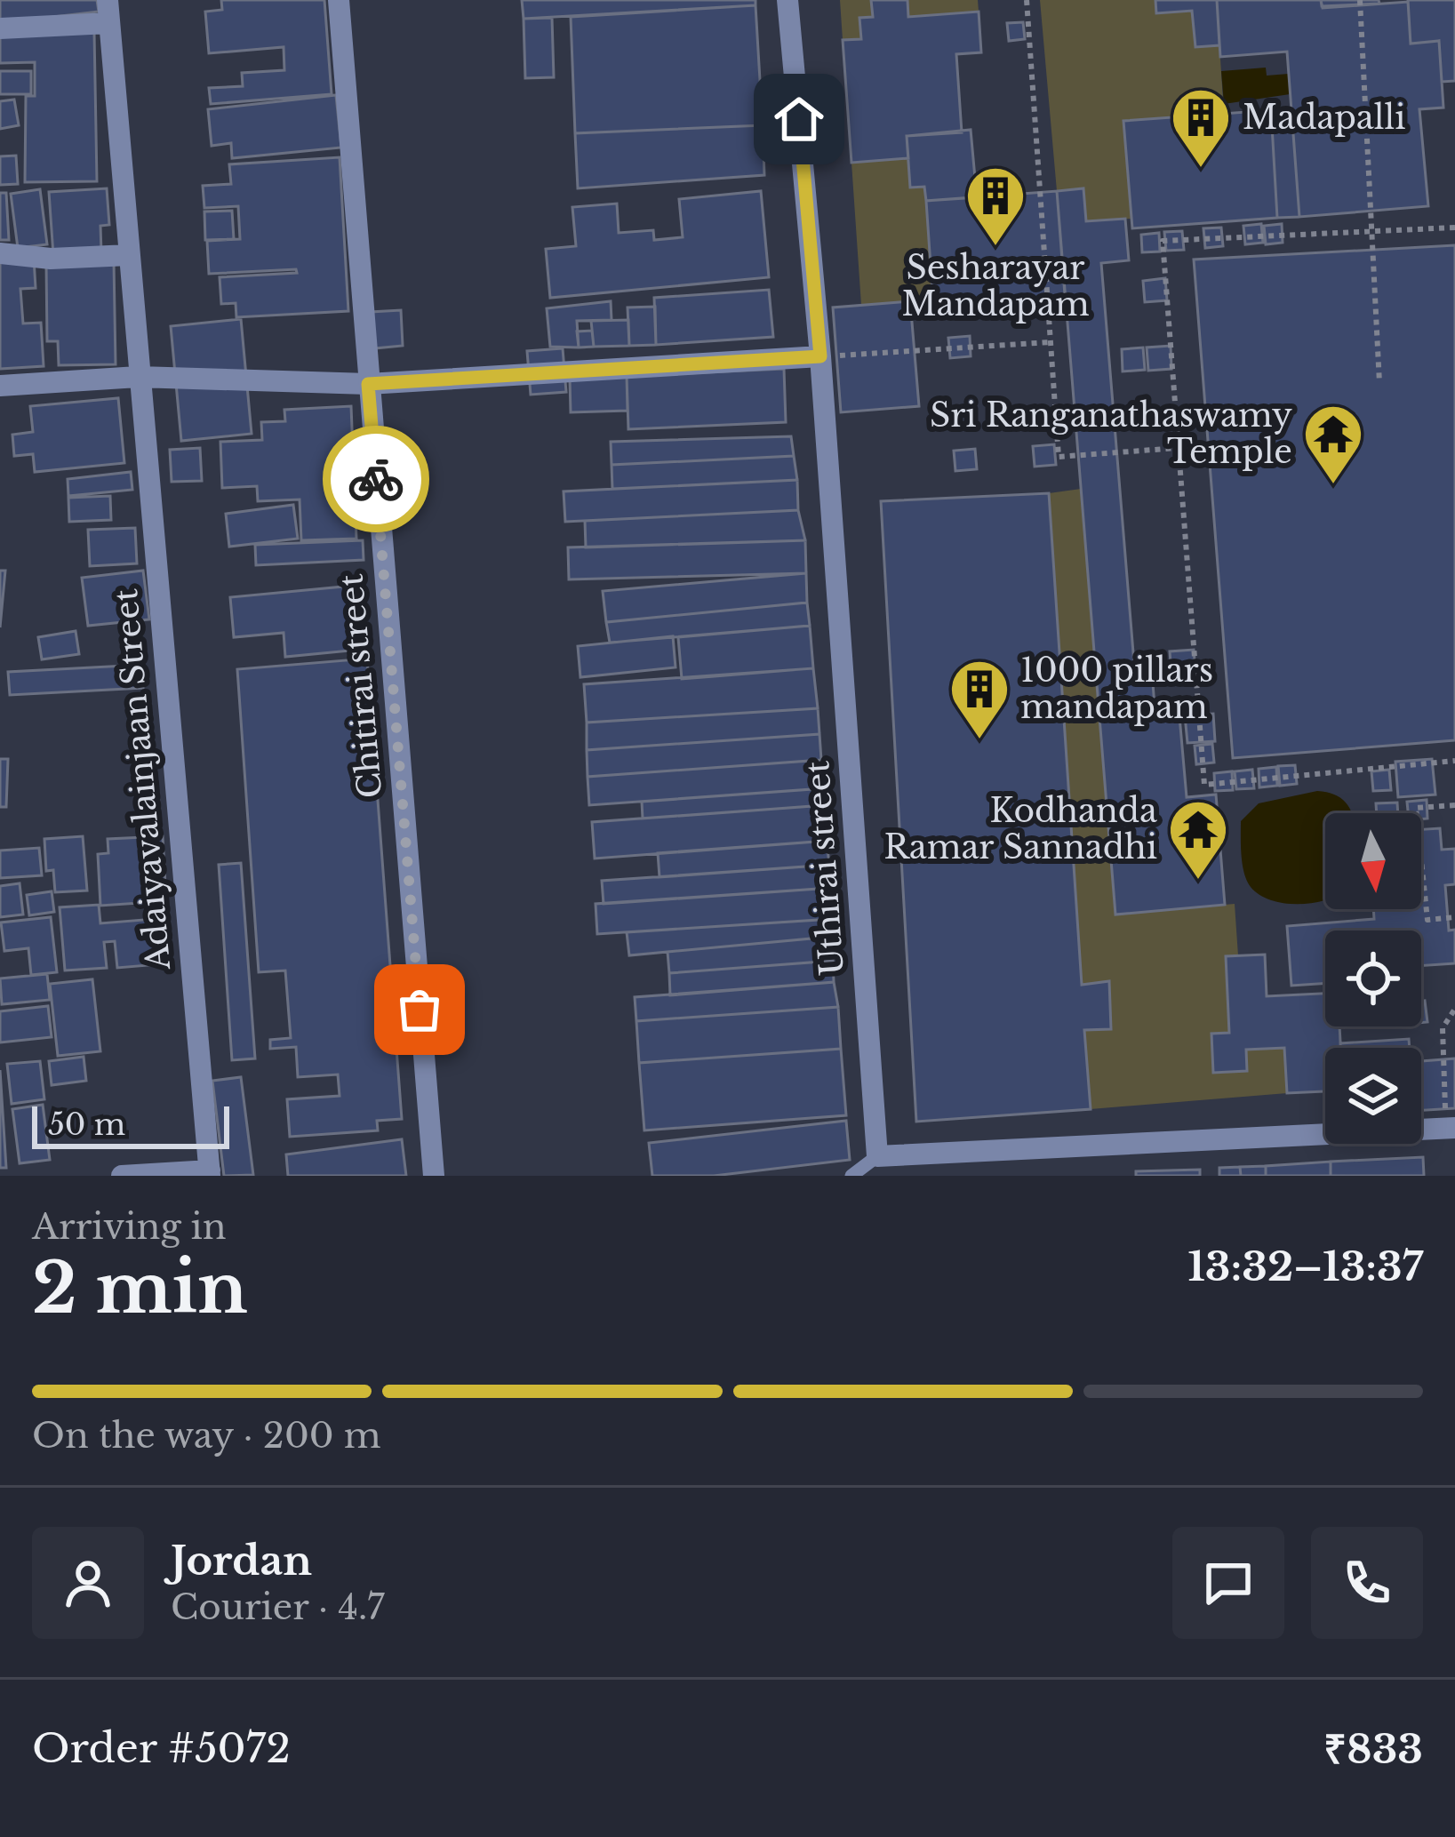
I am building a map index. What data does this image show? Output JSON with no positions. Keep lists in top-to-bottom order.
{
  "streets": {
    "street": ["Chitirai street", "Adaiyavalainjaan Street", "Uthirai street"]
  },
  "places": {
    "building": ["Madapalli", "Sesharayar Mandapam", "1000 pillars mandapam"],
    "temple": ["Sri Ranganathaswamy Temple", "Kodhanda Ramar Sannadhi"]
  },
  "scale_bar": "50 m",
  "north": "bottom",
  "page": {
    "scale": "50 m",
    "heading": ["2 min", "Arriving in", "13:32–13:37"],
    "panel": [
      "Jordan",
      "Courier · 4.7",
      "Order #5072",
      "₹833"
    ],
    "bar": "On the way · 200 m"
  }
}
